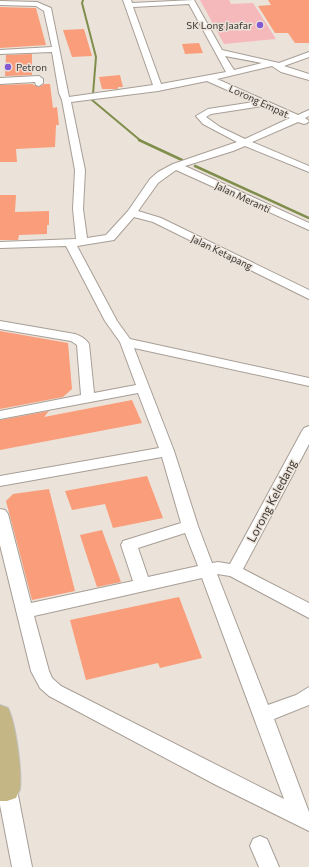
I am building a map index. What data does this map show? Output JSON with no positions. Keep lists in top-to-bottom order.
{
  "streets": {
    "street": [
      "Lorong Empat",
      "Jalan Meranti",
      "Jalan Ketapang",
      "Lorong Keledang"
    ]
  },
  "places": ["SK Long Jaafar", "Petron"]
}
